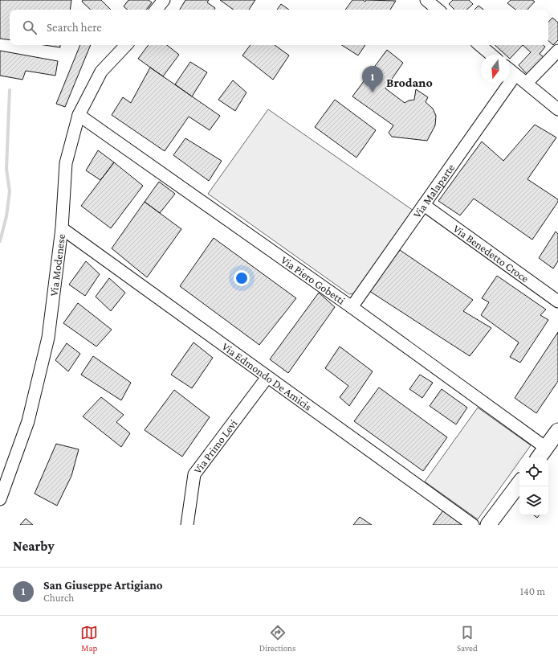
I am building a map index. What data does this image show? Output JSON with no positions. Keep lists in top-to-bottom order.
{
  "streets": {
    "street": [
      "Via Malaparte",
      "Via Benedetto Croce",
      "Via Modenese",
      "Via Piero Gobetti",
      "Via Edmondo De Amicis",
      "Via Primo Levi"
    ]
  },
  "crossings": [
    ["Via Malaparte", "Via Benedetto Croce"],
    ["Via Malaparte", "Via Piero Gobetti"],
    ["Via Modenese", "Via Piero Gobetti"],
    ["Via Modenese", "Via Edmondo De Amicis"],
    ["Via Edmondo De Amicis", "Via Primo Levi"]
  ],
  "districts": ["Brodano"],
  "north": "bottom",
  "page": {
    "search": "Search here",
    "pins": "1",
    "heading": "Nearby",
    "list": [
      {
        "mark": "1",
        "name": "San Giuseppe Artigiano",
        "note": "Church",
        "value": "140 m"
      }
    ],
    "nav": ["Map", "Directions", "Saved"]
  }
}
